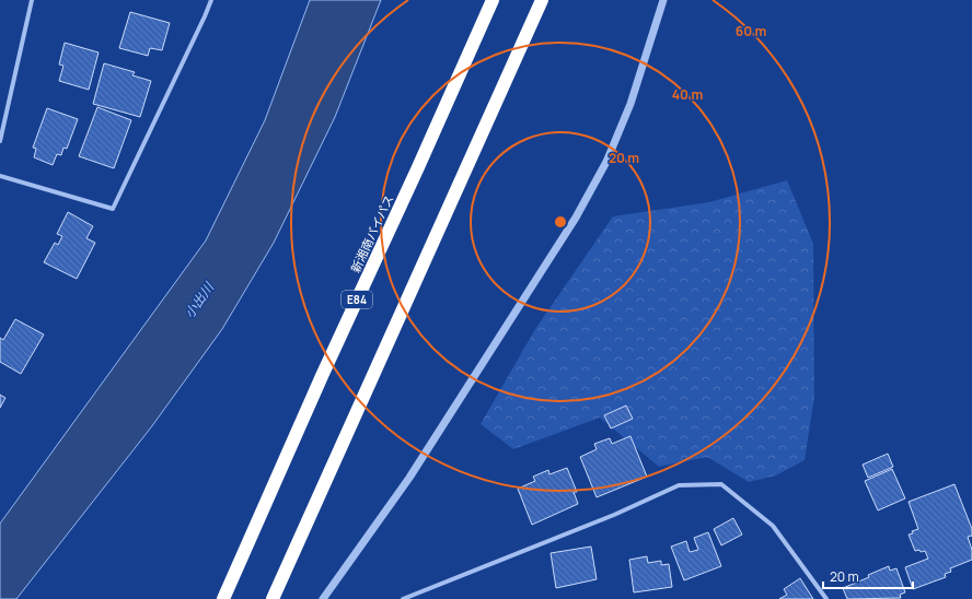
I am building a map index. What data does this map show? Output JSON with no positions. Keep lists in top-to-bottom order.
{
  "streets": {
    "highway": ["新湘南バイパス", "E84"]
  },
  "water": ["小出川"],
  "scale_bar": "20 m",
  "rings": ["60 m", "40 m", "20 m"]
}
